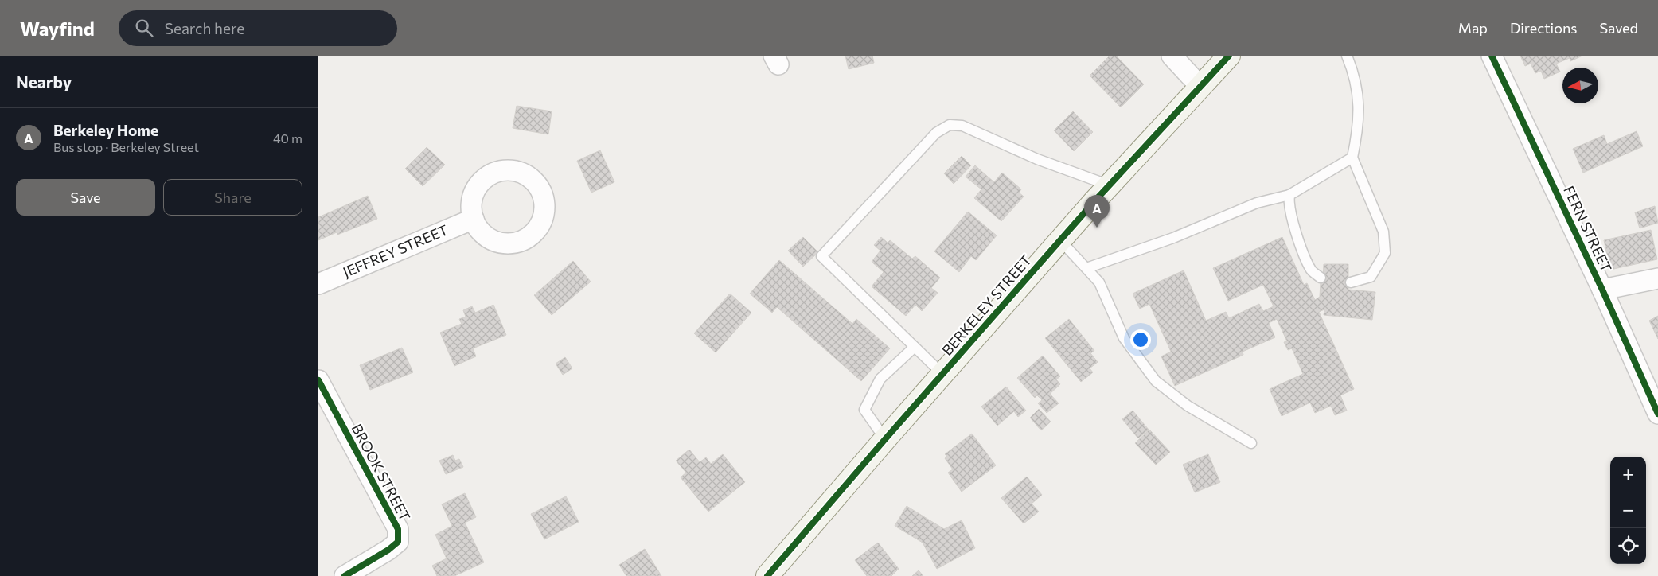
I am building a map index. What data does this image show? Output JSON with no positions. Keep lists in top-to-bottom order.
{
  "streets": {
    "street": [
      "FERN STREET",
      "JEFFREY STREET",
      "BERKELEY STREET",
      "BROOK STREET"
    ]
  },
  "north": "left",
  "page": {
    "header": "Wayfind",
    "search": "Search here",
    "nav": ["Map", "Directions", "Saved"],
    "heading": "Nearby",
    "list": [
      {
        "mark": "A",
        "name": "Berkeley Home",
        "note": "Bus stop · Berkeley Street",
        "value": "40 m"
      }
    ],
    "buttons": ["Save", "Share"],
    "pins": "A",
    "map_buttons": ["+", "−"]
  }
}
